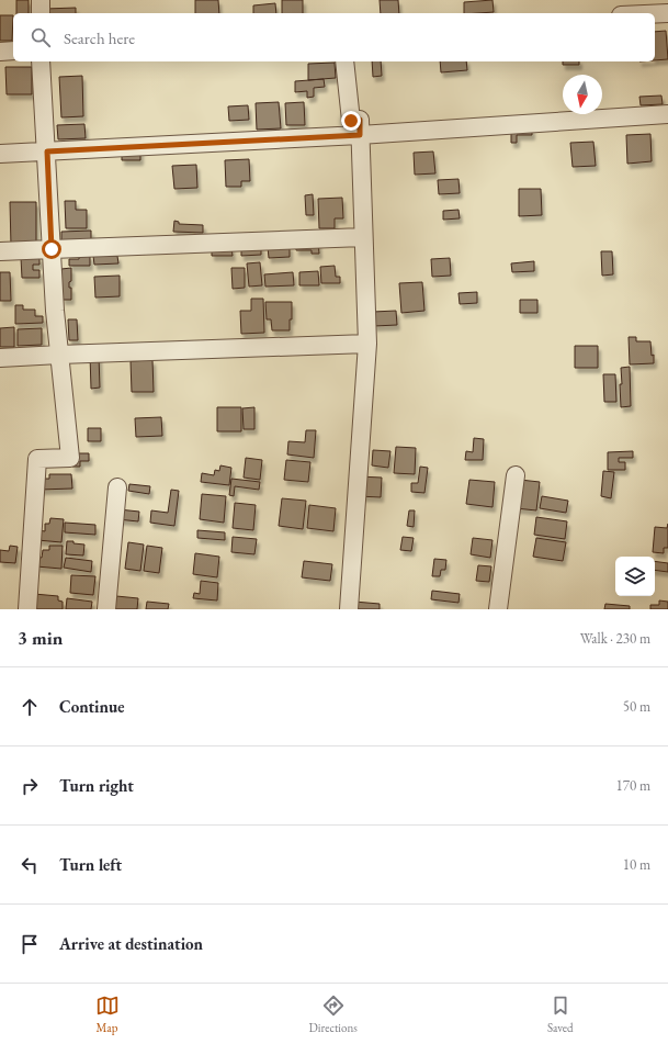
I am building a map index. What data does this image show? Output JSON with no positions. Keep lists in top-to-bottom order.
{
  "north": "bottom",
  "page": {
    "search": "Search here",
    "heading": ["3 min", "Walk · 230 m"],
    "list": [
      ["Continue", "50 m"],
      ["Turn right", "170 m"],
      ["Turn left", "10 m"],
      "Arrive at destination"
    ],
    "nav": ["Map", "Directions", "Saved"]
  }
}
